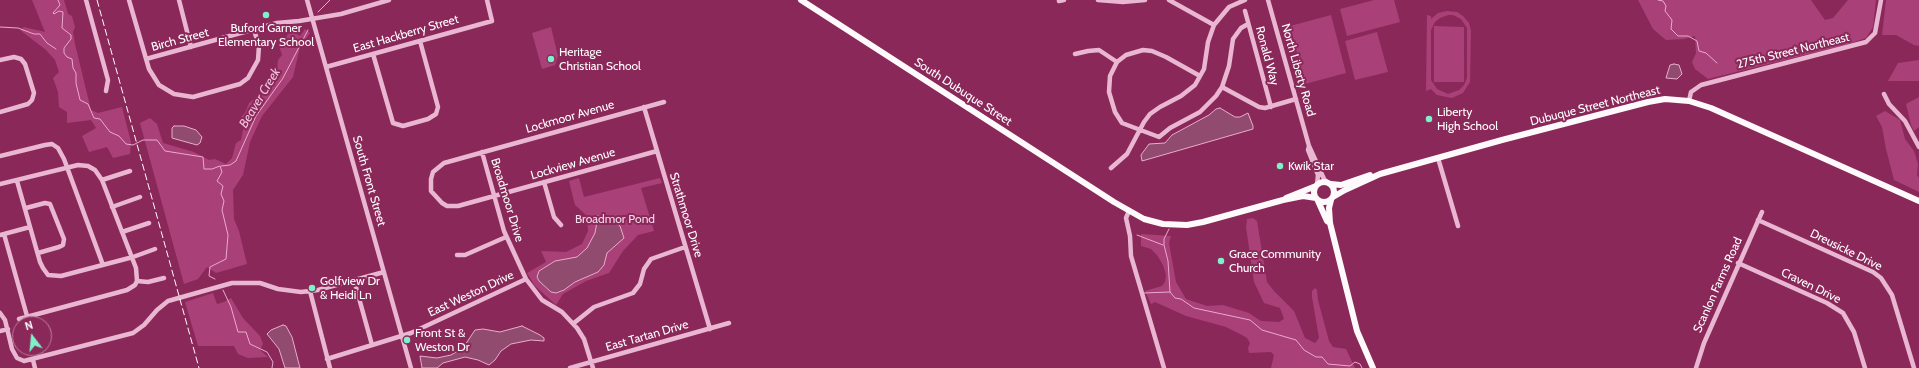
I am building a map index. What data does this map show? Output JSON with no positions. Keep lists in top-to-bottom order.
{
  "streets": {
    "main road": ["South Dubuque Street", "Dubuque Street Northeast"],
    "street": [
      "East Hackberry Street",
      "Birch Street",
      "275th Street Northeast",
      "Ronald Way",
      "North Liberty Road",
      "Lockmoor Avenue",
      "Lockview Avenue",
      "South Front Street",
      "Broadmoor Drive",
      "Strathmoor Drive",
      "Dreusicke Drive",
      "Scanlon Farms Road",
      "Craven Drive",
      "East Weston Drive",
      "East Tartan Drive"
    ]
  },
  "crossings": [
    ["East Hackberry Street", "South Front Street"],
    ["Birch Street", "South Front Street"],
    ["275th Street Northeast", "Dubuque Street Northeast"],
    ["North Liberty Road", "Dubuque Street Northeast"],
    ["Lockmoor Avenue", "Lockview Avenue"],
    ["Lockmoor Avenue", "Broadmoor Drive"],
    ["Lockmoor Avenue", "Strathmoor Drive"],
    ["Lockview Avenue", "Broadmoor Drive"],
    ["Lockview Avenue", "Strathmoor Drive"],
    ["South Front Street", "East Weston Drive"],
    ["Broadmoor Drive", "East Weston Drive"],
    ["Broadmoor Drive", "East Tartan Drive"],
    ["Strathmoor Drive", "East Tartan Drive"],
    ["Dreusicke Drive", "Scanlon Farms Road"],
    ["Scanlon Farms Road", "Craven Drive"]
  ],
  "water": ["Beaver Creek"],
  "parks": ["Broadmor Pond"],
  "places": [
    "Buford Garner Elementary School",
    "Heritage Christian School",
    "Liberty High School",
    "Kwik Star",
    "Grace Community Church",
    "Golfview Dr & Heidi Ln",
    "Front St & Weston Dr"
  ],
  "north": "top"
}
